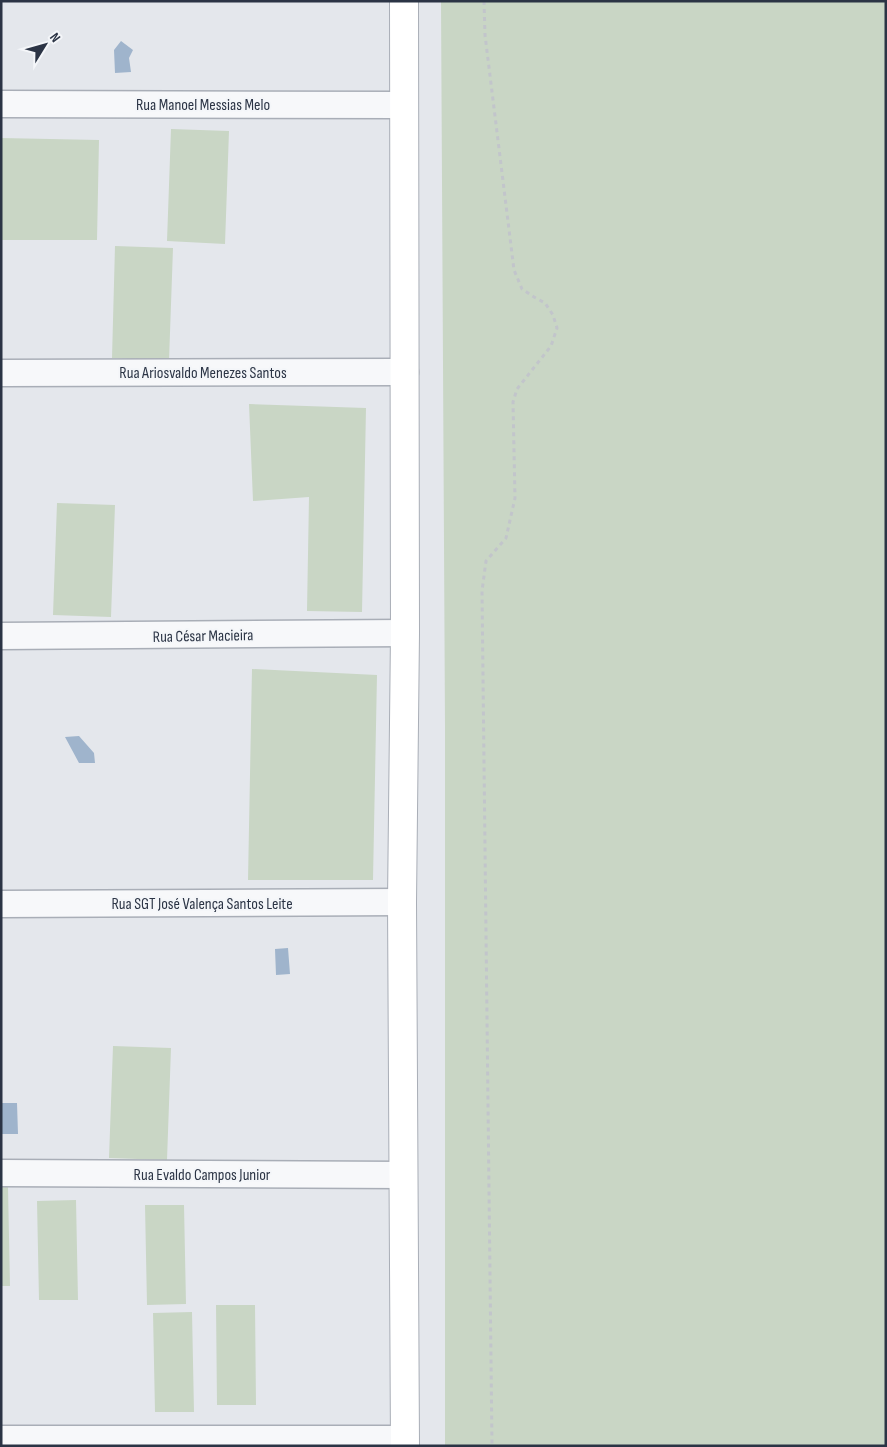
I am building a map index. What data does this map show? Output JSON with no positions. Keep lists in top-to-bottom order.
{
  "streets": {
    "street": [
      "Rua Manoel Messias Melo",
      "Rua Ariosvaldo Menezes Santos",
      "Rua César Macieira",
      "Rua SGT José Valença Santos Leite",
      "Rua Evaldo Campos Junior"
    ]
  },
  "north": "top right"
}
